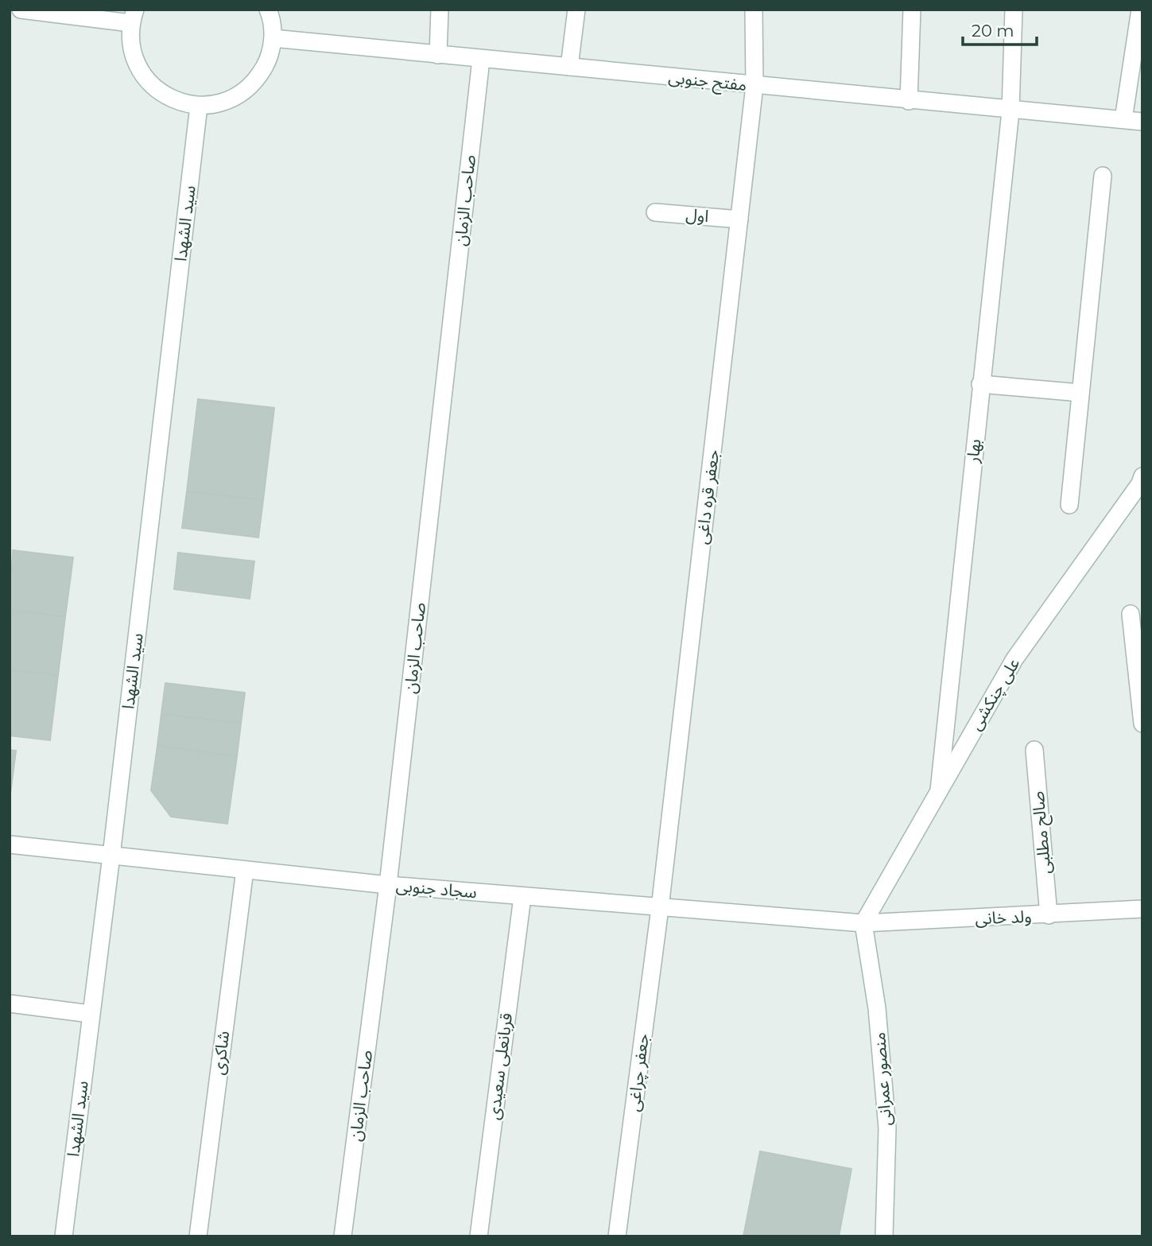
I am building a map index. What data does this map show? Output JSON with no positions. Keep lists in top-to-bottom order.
{
  "streets": {
    "street": [
      "مفتح جنوبی",
      "صاحب الزمان",
      "اول",
      "سید الشهدا",
      "بهار",
      "جعفر قره داغی",
      "علی چنکشی",
      "صالح مطلبی",
      "سجاد جنوبی",
      "ولد خانی",
      "شاکری",
      "قربانعلی سعیدی",
      "جعفر چراغی",
      "منصور عمرانی"
    ]
  },
  "crossings": [
    ["مفتح جنوبی", "صاحب الزمان"],
    ["مفتح جنوبی", "بهار"],
    ["مفتح جنوبی", "جعفر قره داغی"],
    ["صاحب الزمان", "سجاد جنوبی"],
    ["اول", "جعفر قره داغی"],
    ["سید الشهدا", "سجاد جنوبی"],
    ["بهار", "علی چنکشی"],
    ["جعفر قره داغی", "سجاد جنوبی"],
    ["جعفر قره داغی", "جعفر چراغی"],
    ["علی چنکشی", "سجاد جنوبی"],
    ["علی چنکشی", "ولد خانی"],
    ["علی چنکشی", "منصور عمرانی"],
    ["صالح مطلبی", "ولد خانی"],
    ["سجاد جنوبی", "ولد خانی"],
    ["سجاد جنوبی", "شاکری"],
    ["سجاد جنوبی", "قربانعلی سعیدی"],
    ["سجاد جنوبی", "جعفر چراغی"],
    ["سجاد جنوبی", "منصور عمرانی"],
    ["ولد خانی", "منصور عمرانی"]
  ],
  "scale_bar": "20 m"
}
